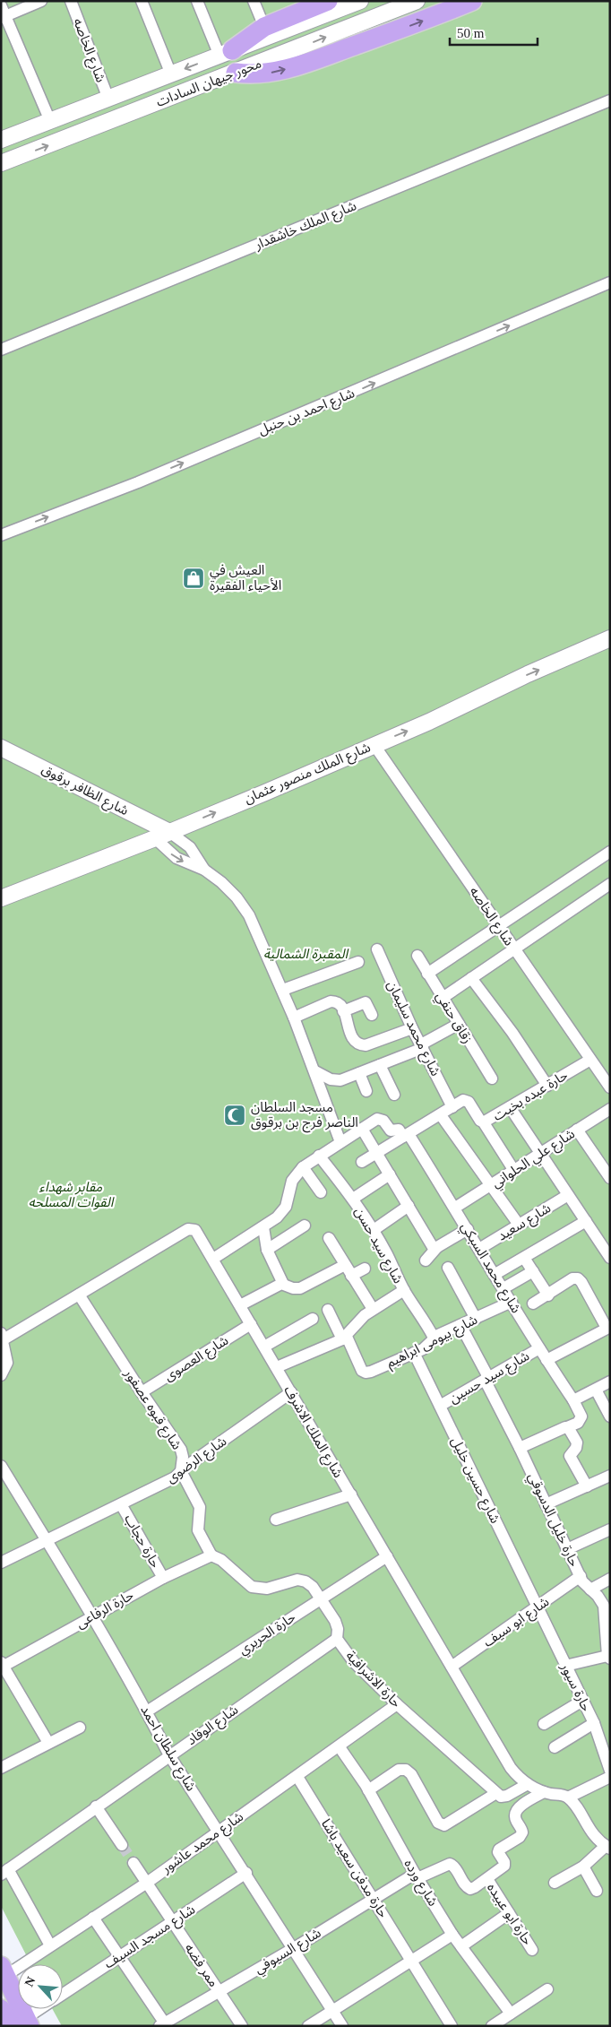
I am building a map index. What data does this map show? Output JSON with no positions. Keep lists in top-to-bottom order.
{
  "streets": {
    "main road": ["محور جيهان السادات", "شارع الملك منصور عثمان", "شارع الظافر برقوق"],
    "street": [
      "شارع الخاصه",
      "شارع الملك خاشقدار",
      "شارع احمد بن حنبل",
      "زقاق حنفي",
      "شارع محمد سليمان",
      "حارة عبده بخيت",
      "شارع علي الحلواني",
      "شارع سعيد",
      "شارع سيد حسن",
      "شارع محمد السبكي",
      "شارع بيومى ابراهيم",
      "شارع العصوى",
      "شارع سيد حسين",
      "شارع قبوه عصفور",
      "شارع الملك الاشرف",
      "شارع الرضوى",
      "شارع حسين خليل",
      "حارة خليل الدسوقي",
      "حارة حجاب",
      "حارة الرفاعى",
      "شارع ابو سيف",
      "حارة الحريري",
      "حارة الاشرافية",
      "حارة سيور",
      "شارع الوقاد",
      "شارع سلطان احمد",
      "شارع محمد عاشور",
      "حارة مدفن سعيد باشا",
      "شارع ورده",
      "حارة ابو عبيده",
      "شارع مسجد السيف",
      "شارع السيوفي",
      "ممر فضه"
    ]
  },
  "crossings": [
    ["شارع الخاصه", "محور جيهان السادات"],
    ["شارع الخاصه", "شارع الملك منصور عثمان"],
    ["شارع الخاصه", "حارة عبده بخيت"],
    ["شارع الملك منصور عثمان", "شارع الظافر برقوق"],
    ["شارع محمد سليمان", "حارة عبده بخيت"],
    ["حارة عبده بخيت", "شارع محمد السبكي"],
    ["شارع علي الحلواني", "شارع محمد السبكي"],
    ["شارع سعيد", "شارع محمد السبكي"],
    ["شارع سيد حسن", "شارع بيومى ابراهيم"],
    ["شارع محمد السبكي", "شارع بيومى ابراهيم"],
    ["شارع محمد السبكي", "شارع سيد حسين"],
    ["شارع بيومى ابراهيم", "شارع حسين خليل"],
    ["شارع بيومى ابراهيم", "حارة خليل الدسوقي"],
    ["شارع العصوى", "شارع قبوه عصفور"],
    ["شارع العصوى", "شارع الملك الاشرف"],
    ["شارع سيد حسين", "شارع حسين خليل"],
    ["شارع سيد حسين", "حارة خليل الدسوقي"],
    ["شارع قبوه عصفور", "شارع الملك الاشرف"],
    ["شارع قبوه عصفور", "شارع الرضوى"],
    ["شارع قبوه عصفور", "حارة الرفاعى"],
    ["شارع قبوه عصفور", "حارة الاشرافية"],
    ["شارع الملك الاشرف", "شارع الرضوى"],
    ["شارع الملك الاشرف", "شارع ابو سيف"],
    ["شارع الملك الاشرف", "حارة الحريري"],
    ["شارع الرضوى", "حارة حجاب"],
    ["شارع الرضوى", "شارع سلطان احمد"],
    ["شارع حسين خليل", "شارع ابو سيف"],
    ["شارع حسين خليل", "حارة سيور"],
    ["حارة خليل الدسوقي", "شارع ابو سيف"],
    ["حارة حجاب", "حارة الرفاعى"],
    ["حارة الرفاعى", "حارة الاشرافية"],
    ["حارة الرفاعى", "شارع سلطان احمد"],
    ["شارع ابو سيف", "حارة سيور"],
    ["حارة الحريري", "حارة الاشرافية"],
    ["حارة الحريري", "شارع سلطان احمد"],
    ["حارة الاشرافية", "شارع الوقاد"],
    ["حارة الاشرافية", "شارع محمد عاشور"],
    ["شارع الوقاد", "شارع سلطان احمد"],
    ["شارع سلطان احمد", "شارع محمد عاشور"],
    ["شارع سلطان احمد", "شارع مسجد السيف"],
    ["شارع سلطان احمد", "شارع السيوفي"],
    ["شارع محمد عاشور", "حارة مدفن سعيد باشا"],
    ["شارع محمد عاشور", "شارع ورده"],
    ["شارع محمد عاشور", "ممر فضه"],
    ["حارة مدفن سعيد باشا", "شارع السيوفي"],
    ["شارع ورده", "شارع السيوفي"],
    ["حارة ابو عبيده", "شارع السيوفي"],
    ["شارع مسجد السيف", "ممر فضه"],
    ["شارع السيوفي", "ممر فضه"]
  ],
  "one_way": ["شارع احمد بن حنبل", "شارع الملك منصور عثمان"],
  "parks": ["المقبرة الشمالية", "مقابر شهداء القوات المسلحه"],
  "places": {
    "shop": ["العيش في الأحياء الفقيرة"],
    "mosque": ["مسجد السلطان الناصر فرج بن برقوق"]
  },
  "scale_bar": "50 m",
  "north": "top left"
}
